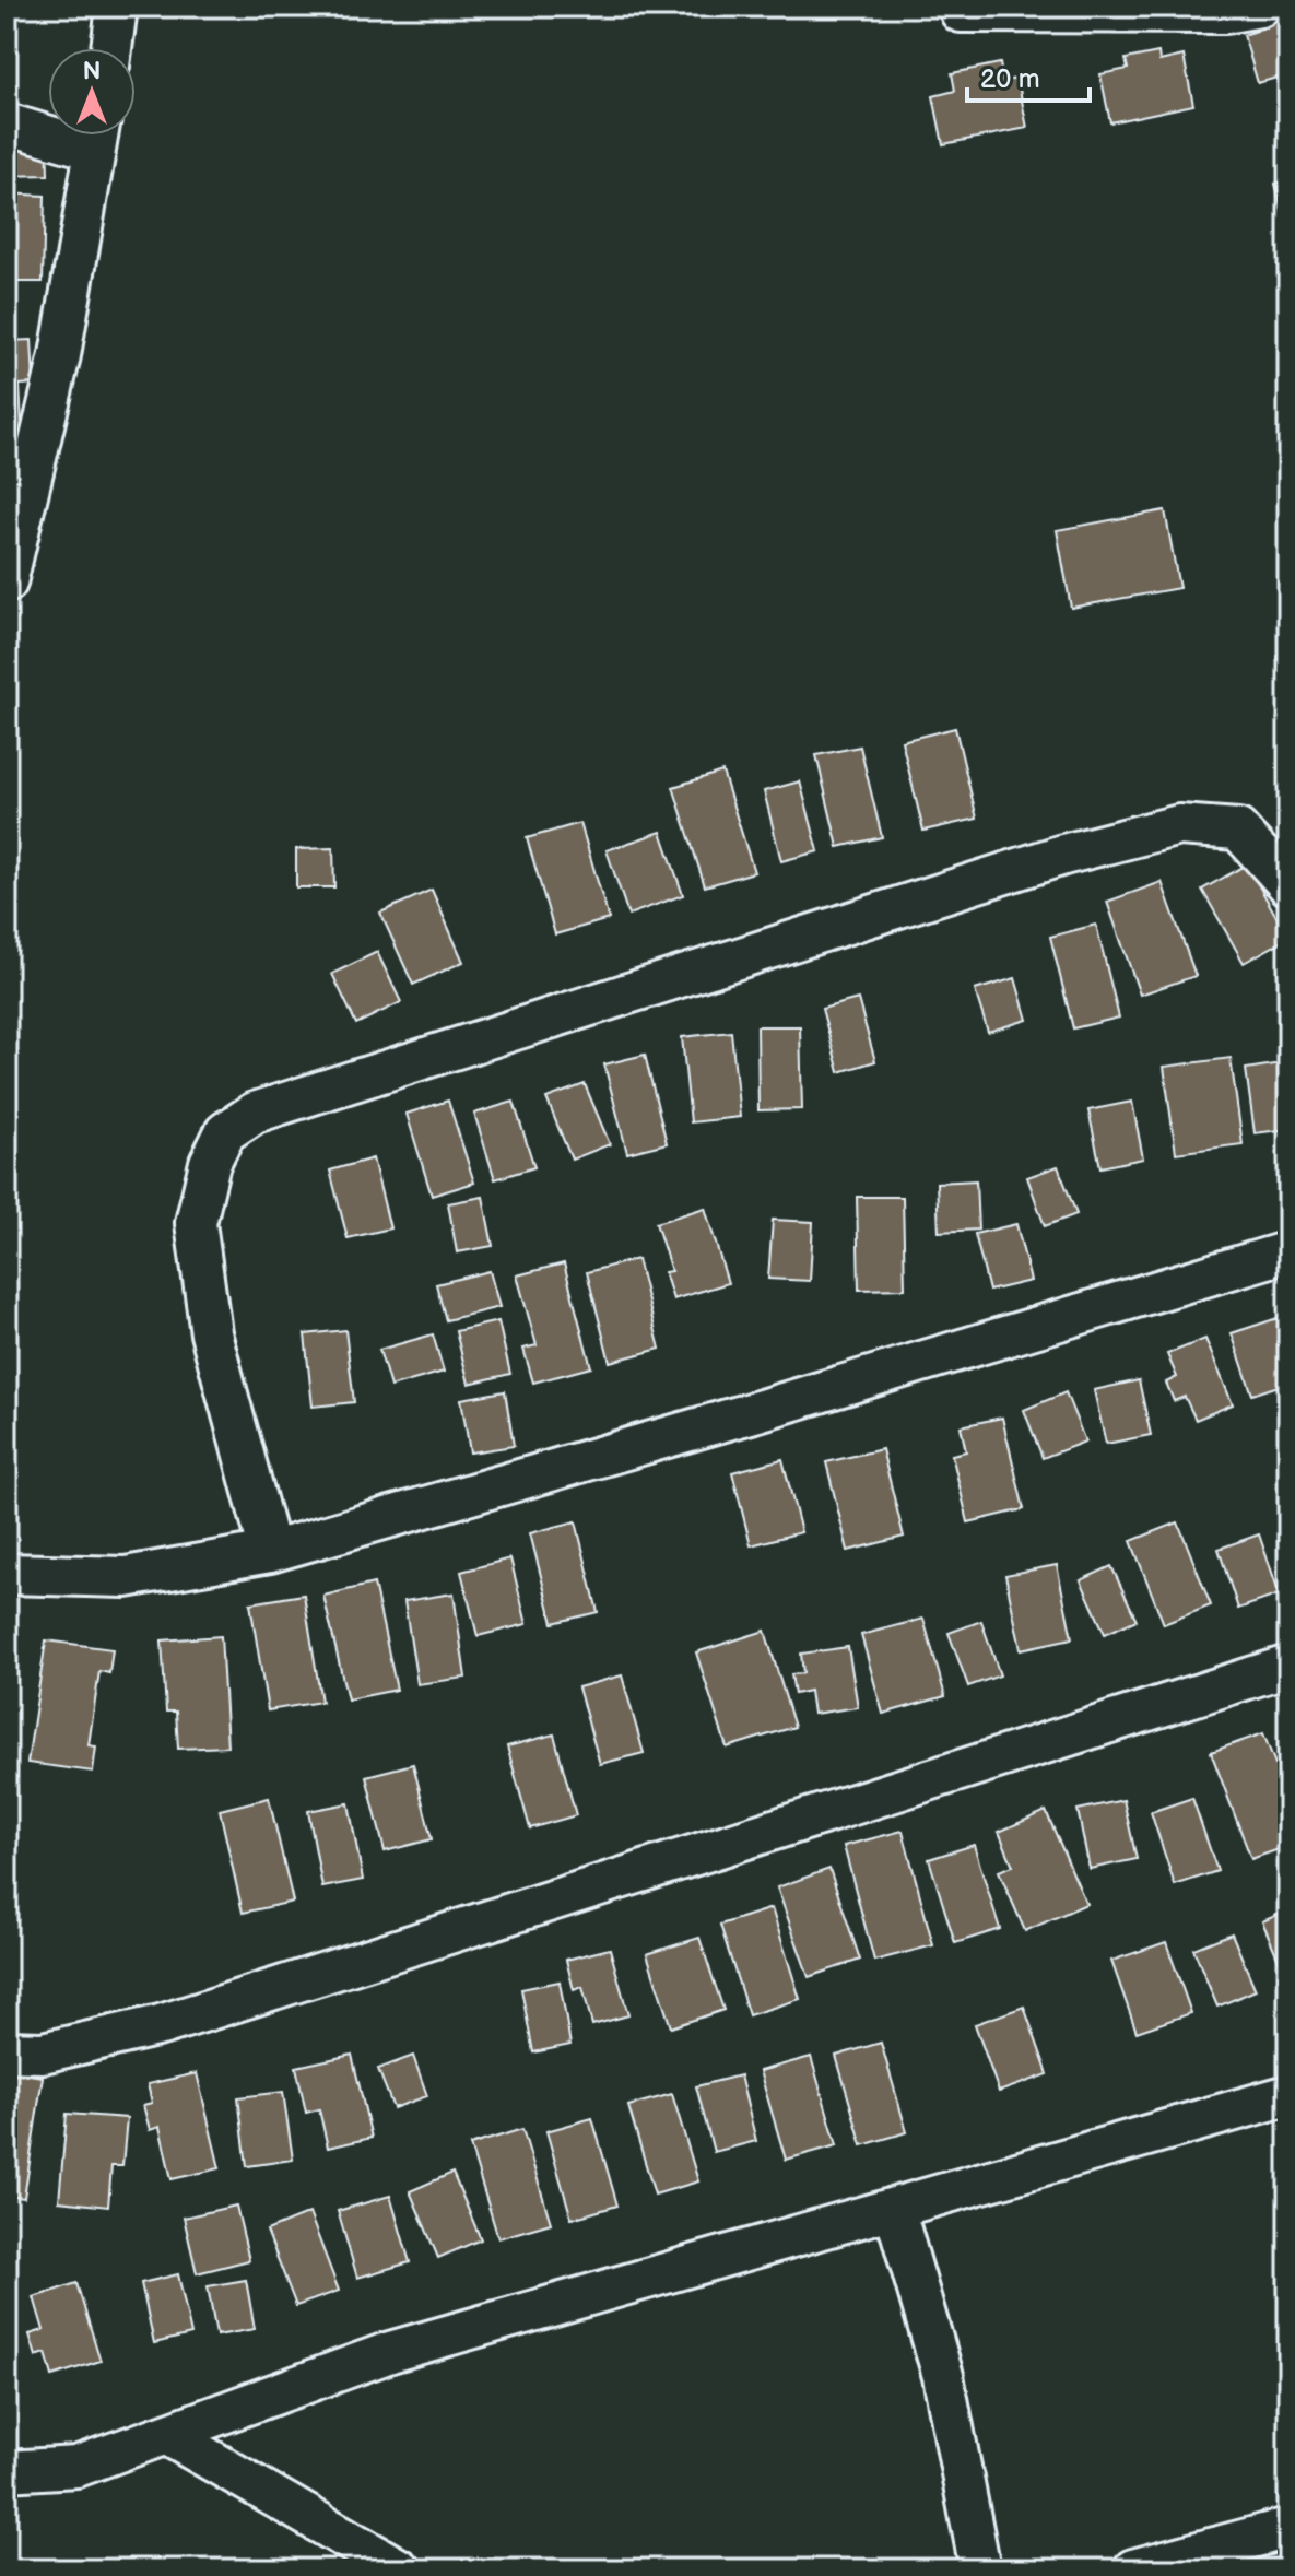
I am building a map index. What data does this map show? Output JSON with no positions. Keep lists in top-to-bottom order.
{
  "scale_bar": "20 m",
  "north": "top"
}
